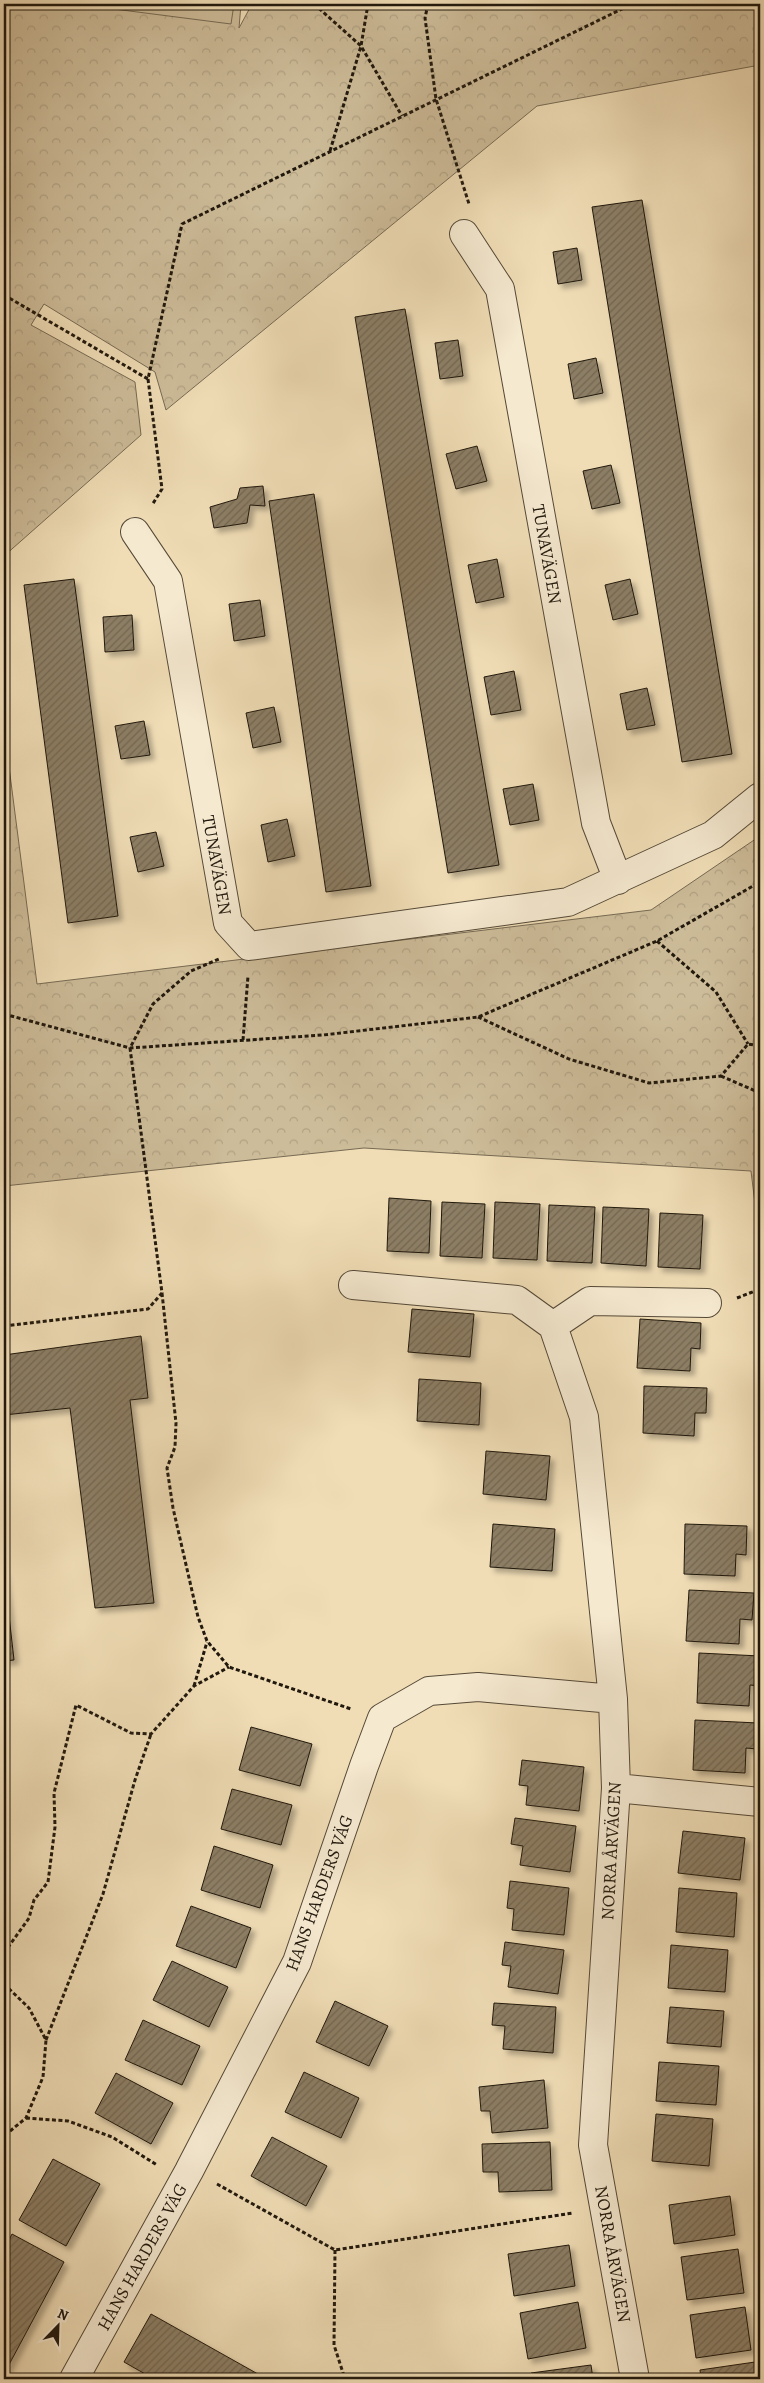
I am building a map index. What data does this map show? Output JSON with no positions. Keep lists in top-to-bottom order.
{
  "streets": {
    "street": ["TUNAVÄGEN", "NORRA ÅRVÄGEN", "HANS HARDERS VÄG"]
  },
  "north": "top right"
}
